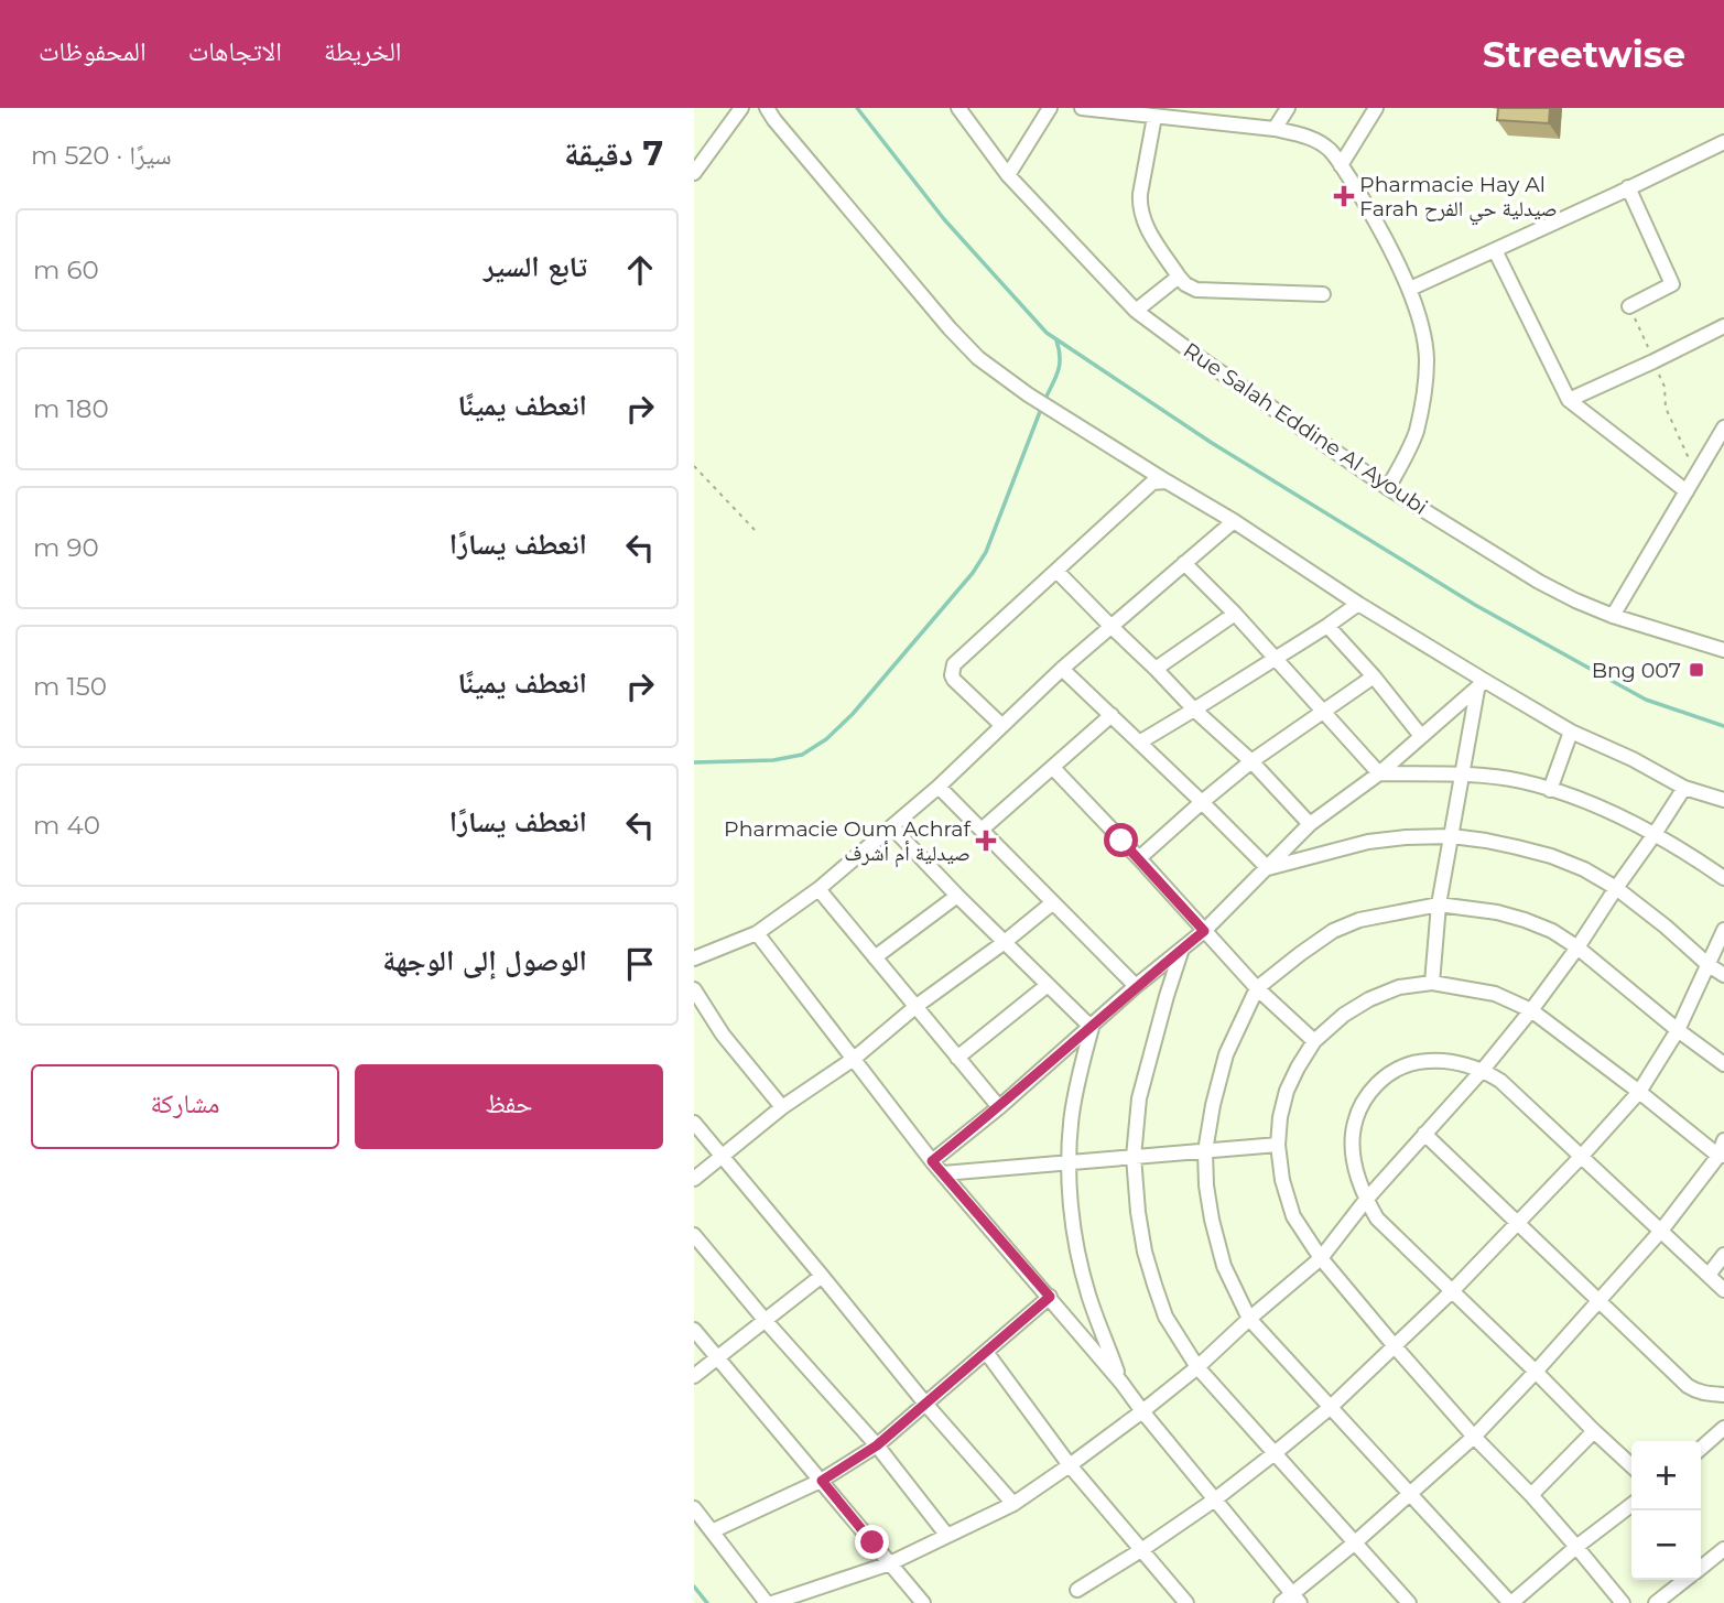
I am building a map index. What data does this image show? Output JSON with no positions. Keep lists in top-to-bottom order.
{
  "streets": {
    "street": ["Rue Salah Eddine Al Ayoubi"]
  },
  "places": {
    "health": ["Pharmacie Hay Al Farah صيدلية حي الفرح", "Pharmacie Oum Achraf صيدلية أم أشرف"],
    "transit": ["Bng 007"]
  },
  "page": {
    "header": "Streetwise",
    "nav": ["الخريطة", "الاتجاهات", "المحفوظات"],
    "heading": ["7 دقيقة", "سيرًا · 520 m"],
    "list": [
      ["تابع السير", "60 m"],
      ["انعطف يمينًا", "180 m"],
      ["انعطف يسارًا", "90 m"],
      ["انعطف يمينًا", "150 m"],
      ["انعطف يسارًا", "40 m"],
      "الوصول إلى الوجهة"
    ],
    "buttons": ["حفظ", "مشاركة"],
    "map_buttons": ["+", "−"]
  }
}
